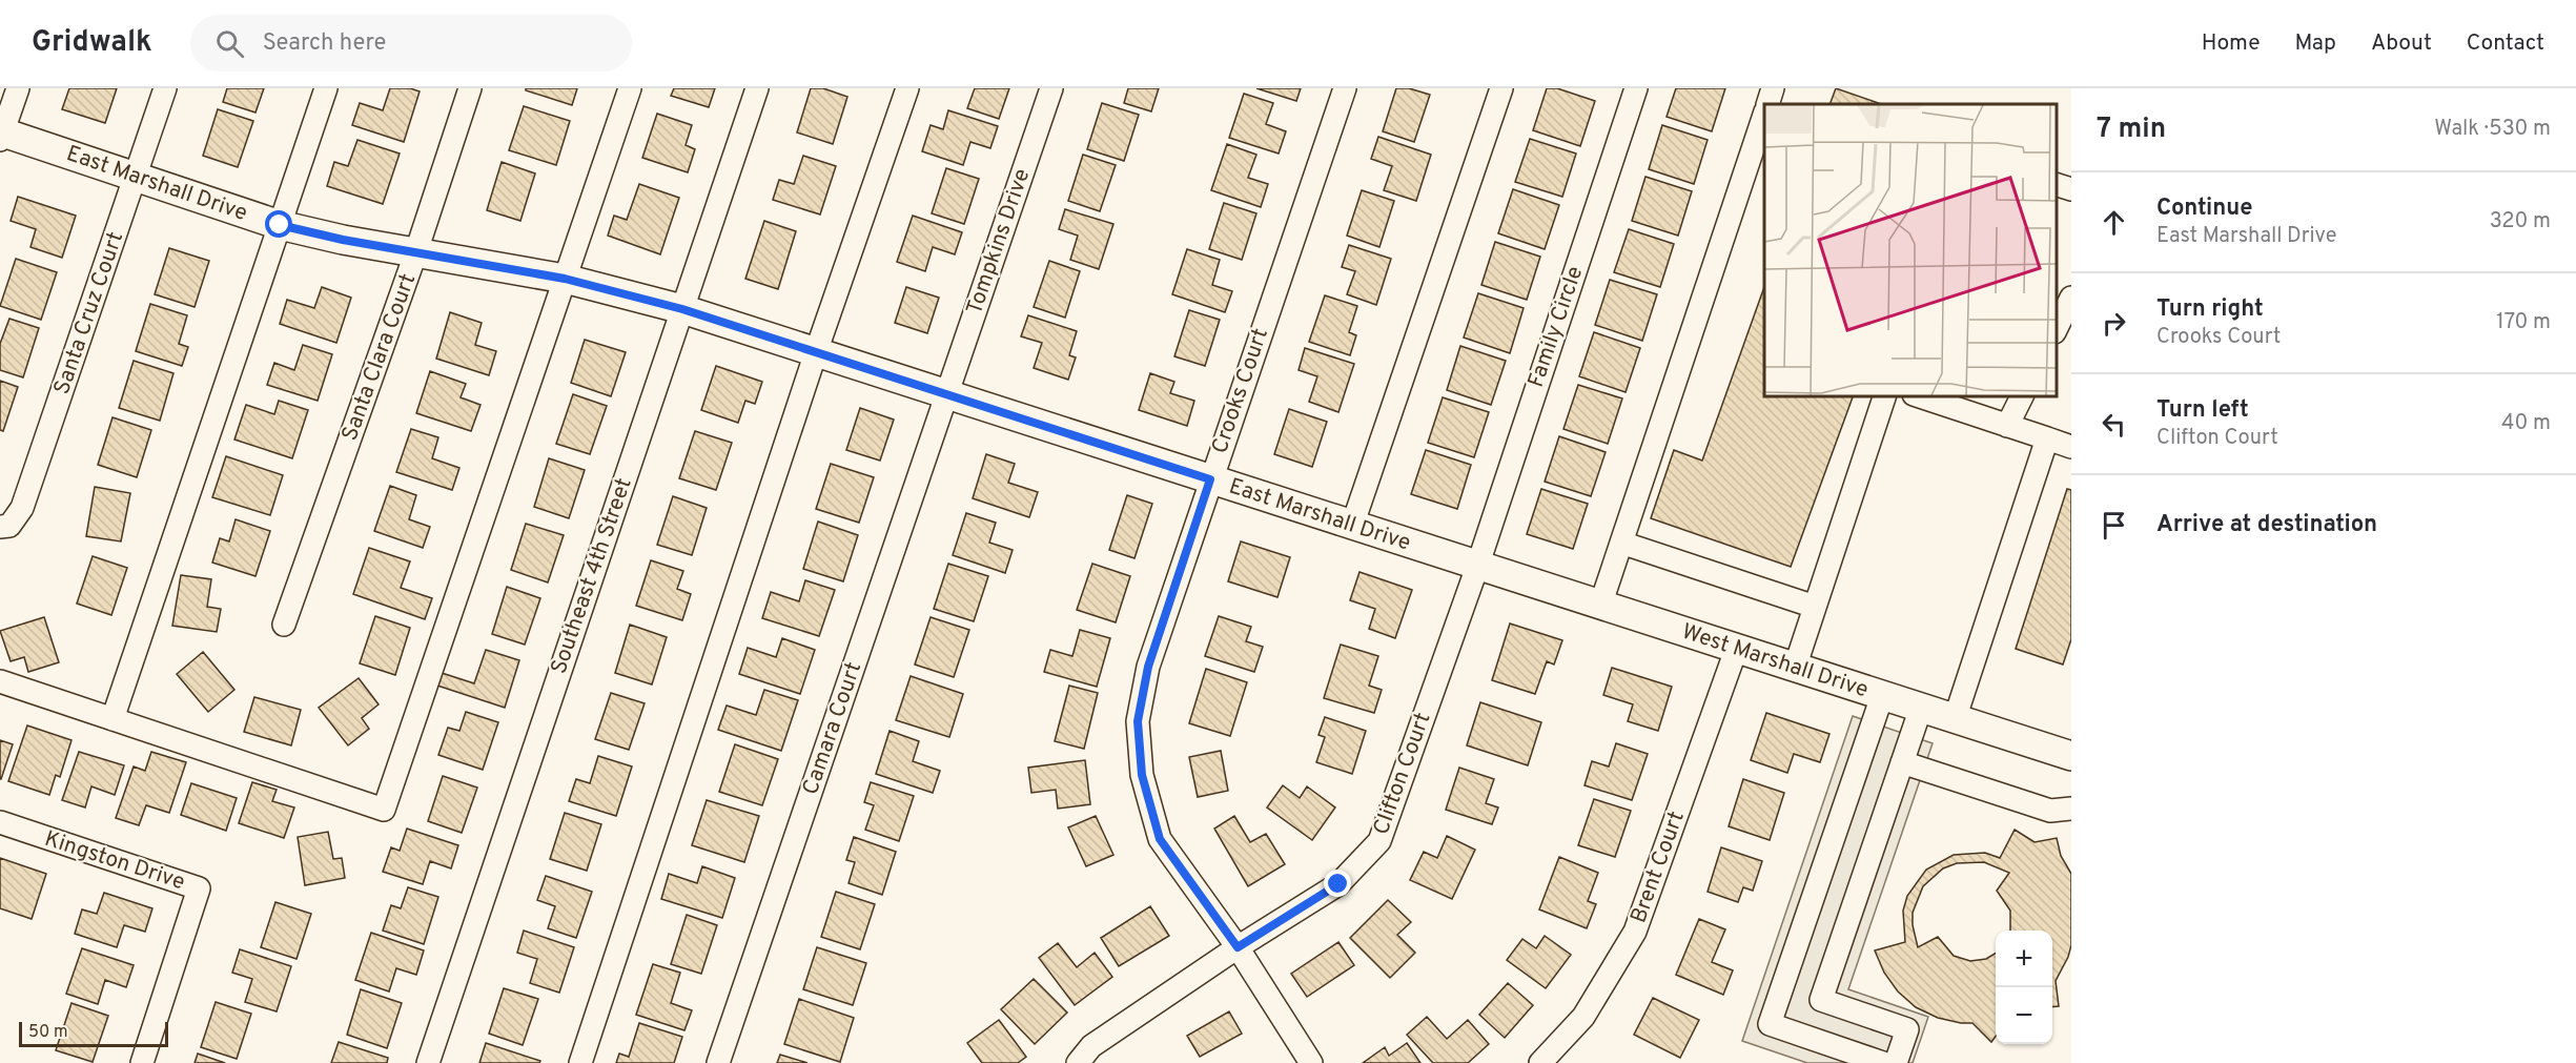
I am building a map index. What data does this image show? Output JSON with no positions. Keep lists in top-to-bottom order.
{
  "streets": {
    "main road": ["East Marshall Drive", "West Marshall Drive"],
    "street": [
      "Tompkins Drive",
      "Santa Cruz Court",
      "Family Circle",
      "Santa Clara Court",
      "Crooks Court",
      "Southeast 4th Street",
      "Camara Court",
      "Clifton Court",
      "Kingston Drive",
      "Brent Court"
    ]
  },
  "crossings": [
    ["East Marshall Drive", "Tompkins Drive"],
    ["East Marshall Drive", "Santa Cruz Court"],
    ["East Marshall Drive", "Family Circle"],
    ["East Marshall Drive", "Santa Clara Court"],
    ["East Marshall Drive", "Crooks Court"],
    ["East Marshall Drive", "Southeast 4th Street"],
    ["East Marshall Drive", "West Marshall Drive"],
    ["East Marshall Drive", "Camara Court"],
    ["East Marshall Drive", "Clifton Court"],
    ["Tompkins Drive", "Camara Court"],
    ["Family Circle", "West Marshall Drive"],
    ["Family Circle", "Clifton Court"],
    ["Crooks Court", "Clifton Court"],
    ["West Marshall Drive", "Clifton Court"],
    ["West Marshall Drive", "Brent Court"]
  ],
  "scale_bar": "50 m",
  "page": {
    "header": "Gridwalk",
    "search": "Search here",
    "nav": [
      "Home",
      "Map",
      "About",
      "Contact"
    ],
    "heading": ["7 min", "Walk · 530 m"],
    "list": [
      ["Continue", "East Marshall Drive", "320 m"],
      ["Turn right", "Crooks Court", "170 m"],
      ["Turn left", "Clifton Court", "40 m"],
      "Arrive at destination"
    ],
    "map_buttons": ["+", "−"],
    "scale": "50 m"
  }
}
